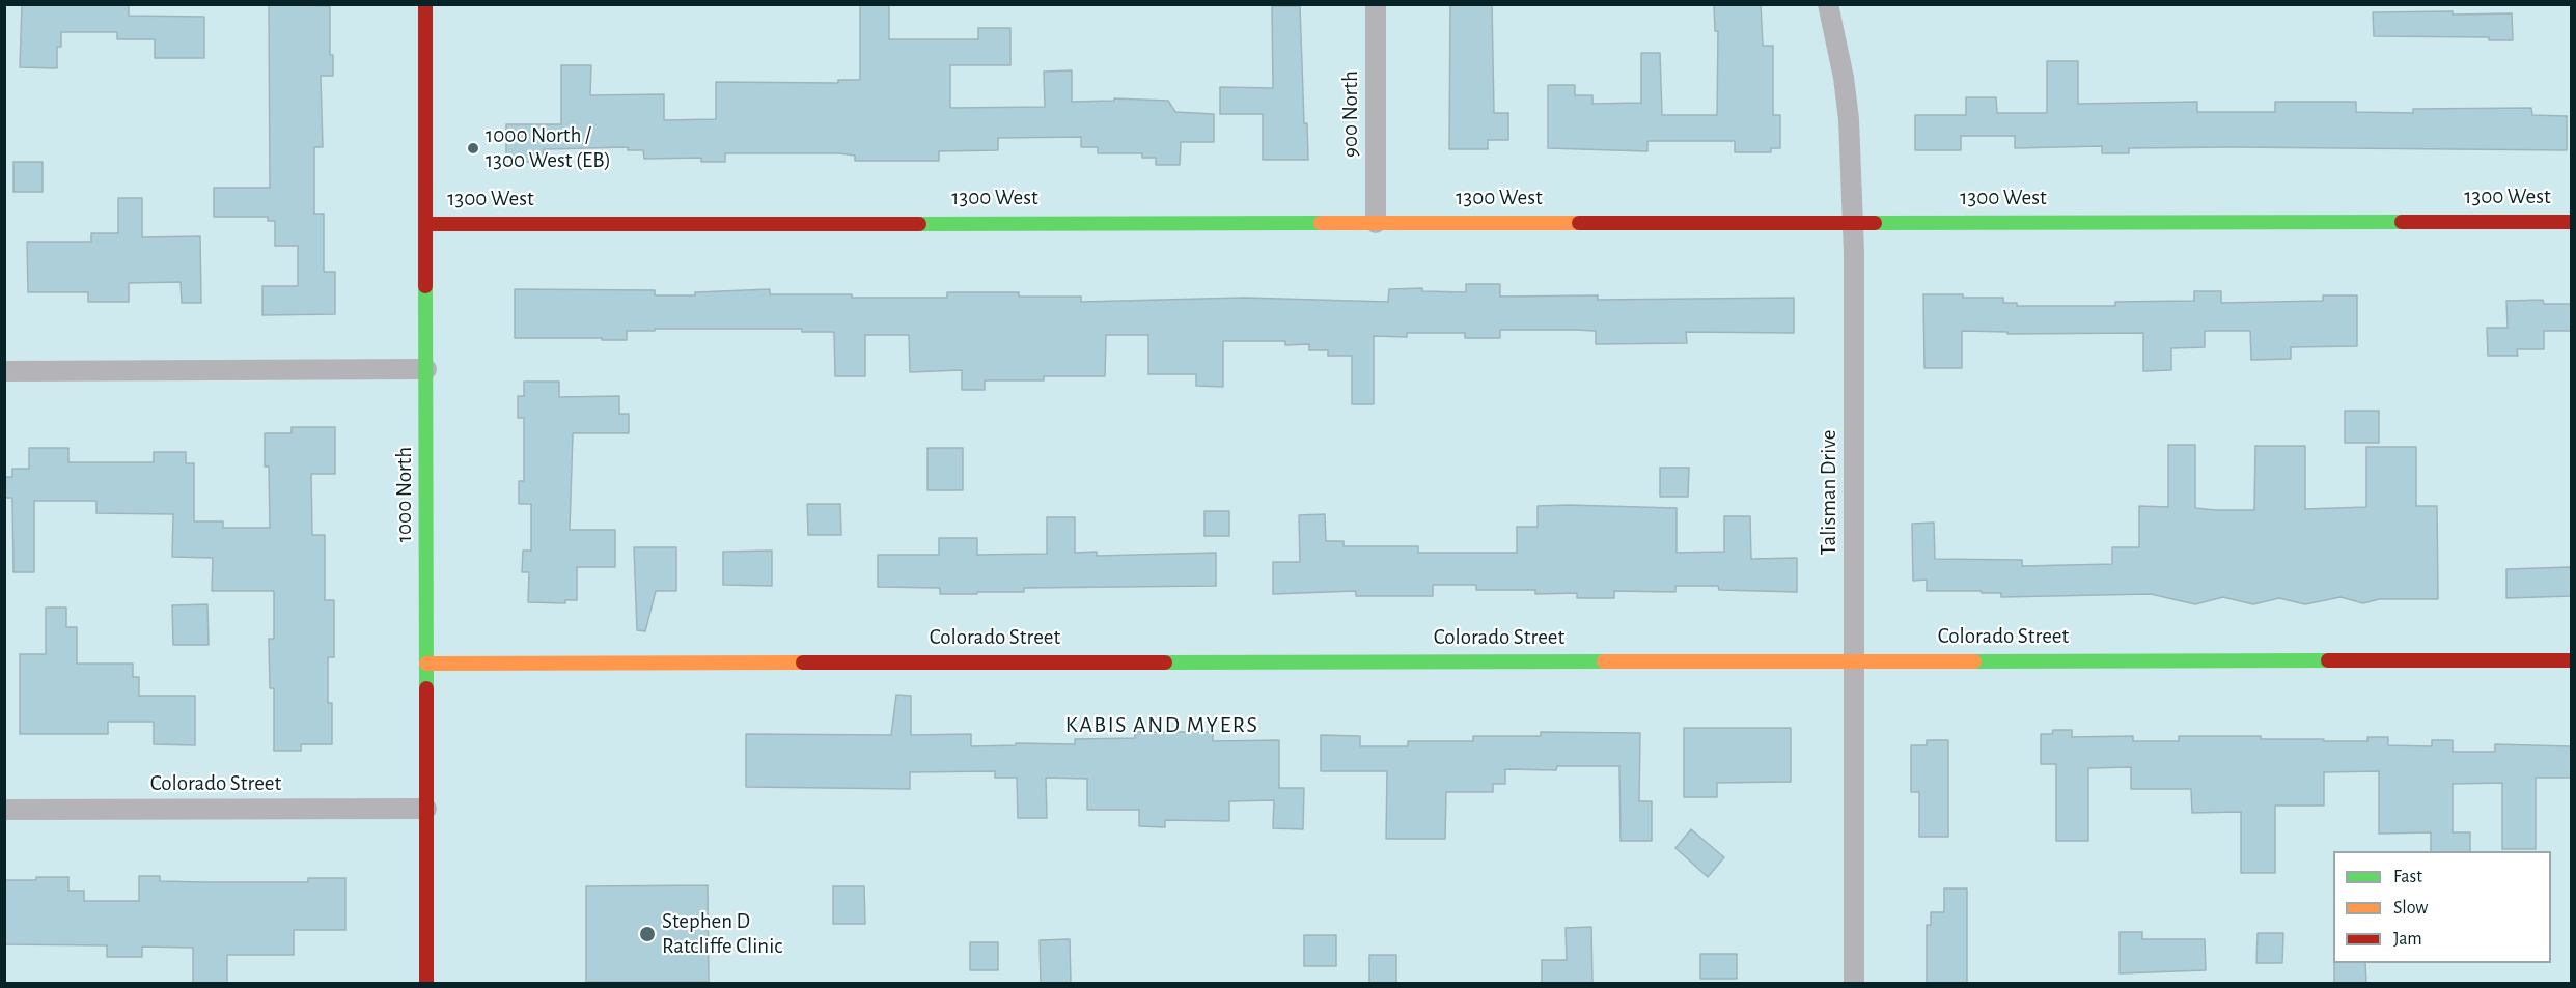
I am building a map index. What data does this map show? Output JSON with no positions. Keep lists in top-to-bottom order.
{
  "streets": {
    "street": [
      "900 North",
      "1300 West",
      "Talisman Drive",
      "1000 North",
      "Colorado Street"
    ]
  },
  "crossings": [
    ["900 North", "1300 West"],
    ["1300 West", "Talisman Drive"],
    ["1300 West", "1000 North"],
    ["Talisman Drive", "Colorado Street"],
    ["1000 North", "Colorado Street"]
  ],
  "districts": ["KABIS AND MYERS"],
  "places": ["1000 North / 1300 West (EB)", "Stephen D Ratcliffe Clinic"],
  "legend": ["Fast", "Slow", "Jam"]
}
